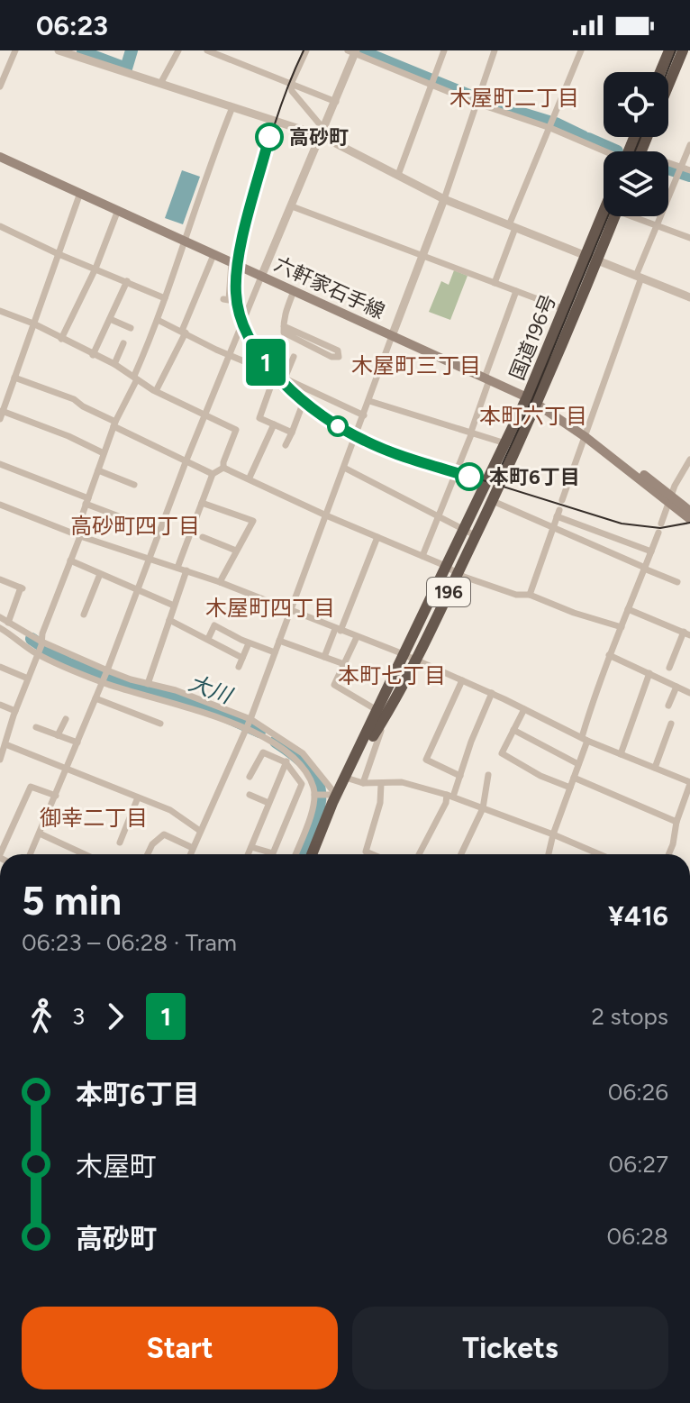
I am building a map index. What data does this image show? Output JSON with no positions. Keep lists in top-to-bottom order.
{
  "streets": {
    "highway": ["国道196号", "196"],
    "main road": ["六軒家石手線"]
  },
  "crossings": [
    ["六軒家石手線", "国道196号"]
  ],
  "districts": [
    "木屋町二丁目",
    "木屋町三丁目",
    "本町六丁目",
    "高砂町四丁目",
    "木屋町四丁目",
    "本町七丁目",
    "御幸二丁目"
  ],
  "water": ["大川"],
  "places": ["高砂町", "本町6丁目"],
  "lines": ["tram line 1"],
  "page": {
    "status": "06:23",
    "on_map": "1",
    "heading": ["5 min", "06:23 – 06:28 · Tram", "¥416"],
    "legs": ["3", "1", "2 stops"],
    "list": [
      {
        "name": "本町6丁目",
        "value": "06:26"
      },
      {
        "name": "木屋町",
        "value": "06:27"
      },
      {
        "name": "高砂町",
        "value": "06:28"
      }
    ],
    "buttons": ["Start", "Tickets"]
  }
}
